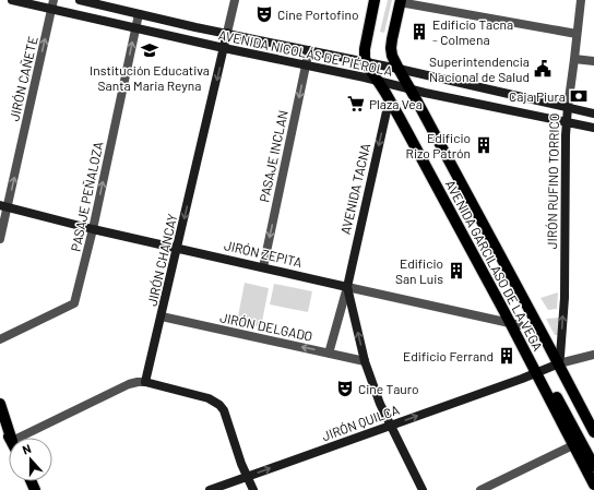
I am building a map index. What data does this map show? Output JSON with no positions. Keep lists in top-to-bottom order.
{
  "streets": {
    "main road": ["AVENIDA GARCILASO DE LA VEGA"],
    "street": [
      "AVENIDA NICOLÁS DE PIÉROLA",
      "JIRÓN CAÑETE",
      "PASAJE INCLAN",
      "JIRÓN RUFINO TORRICO",
      "AVENIDA TACNA",
      "PASAJE PEÑALOZA",
      "JIRÓN ZEPITA",
      "JIRÓN CHANCAY",
      "JIRÓN DELGADO",
      "JIRÓN QUILCA"
    ]
  },
  "crossings": [
    ["AVENIDA NICOLÁS DE PIÉROLA", "JIRÓN CAÑETE"],
    ["AVENIDA NICOLÁS DE PIÉROLA", "PASAJE INCLAN"],
    ["AVENIDA NICOLÁS DE PIÉROLA", "JIRÓN RUFINO TORRICO"],
    ["AVENIDA NICOLÁS DE PIÉROLA", "PASAJE PEÑALOZA"],
    ["AVENIDA NICOLÁS DE PIÉROLA", "JIRÓN CHANCAY"],
    ["AVENIDA NICOLÁS DE PIÉROLA", "AVENIDA GARCILASO DE LA VEGA"],
    ["JIRÓN CAÑETE", "JIRÓN ZEPITA"],
    ["PASAJE INCLAN", "JIRÓN ZEPITA"],
    ["JIRÓN RUFINO TORRICO", "AVENIDA GARCILASO DE LA VEGA"],
    ["JIRÓN RUFINO TORRICO", "JIRÓN QUILCA"],
    ["AVENIDA TACNA", "JIRÓN ZEPITA"],
    ["AVENIDA TACNA", "AVENIDA GARCILASO DE LA VEGA"],
    ["PASAJE PEÑALOZA", "JIRÓN ZEPITA"],
    ["JIRÓN ZEPITA", "JIRÓN CHANCAY"],
    ["JIRÓN ZEPITA", "AVENIDA GARCILASO DE LA VEGA"],
    ["JIRÓN CHANCAY", "JIRÓN DELGADO"],
    ["AVENIDA GARCILASO DE LA VEGA", "JIRÓN QUILCA"]
  ],
  "one_way": [
    "JIRÓN CAÑETE",
    "PASAJE INCLAN",
    "JIRÓN RUFINO TORRICO",
    "AVENIDA TACNA",
    "PASAJE PEÑALOZA",
    "JIRÓN CHANCAY",
    "JIRÓN DELGADO",
    "JIRÓN QUILCA"
  ],
  "places": {
    "theatre": ["Cine Portofino", "Cine Tauro"],
    "building": [
      "Edificio Tacna - Colmena",
      "Edificio Rizo Patrón",
      "Edificio San Luis",
      "Edificio Ferrand"
    ],
    "school or university": ["Institución Educativa Santa Maria Reyna"],
    "public building": ["Superintendencia Nacional de Salud"],
    "bank": ["Caja Piura"],
    "supermarket": ["Plaza Vea"]
  },
  "north": "top"
}
